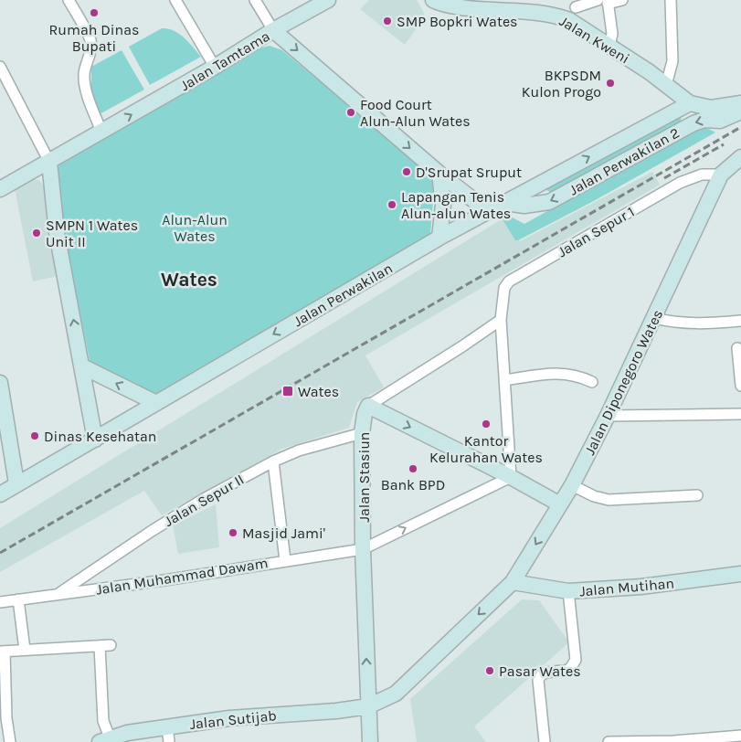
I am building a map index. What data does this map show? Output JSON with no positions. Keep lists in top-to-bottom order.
{
  "streets": {
    "main road": [
      "Jalan Kweni",
      "Jalan Tamtama",
      "Jalan Perwakilan 2",
      "Jalan Perwakilan",
      "Jalan Diponegoro Wates",
      "Jalan Stasiun",
      "Jalan Mutihan",
      "Jalan Sutijab"
    ],
    "street": ["Jalan Sepur 1", "Jalan Sepur II", "Jalan Muhammad Dawam"]
  },
  "crossings": [
    ["Jalan Kweni", "Jalan Perwakilan"],
    ["Jalan Tamtama", "Jalan Perwakilan"],
    ["Jalan Perwakilan 2", "Jalan Perwakilan"],
    ["Jalan Sepur 1", "Jalan Diponegoro Wates"],
    ["Jalan Sepur 1", "Jalan Muhammad Dawam"],
    ["Jalan Diponegoro Wates", "Jalan Mutihan"],
    ["Jalan Diponegoro Wates", "Jalan Sutijab"],
    ["Jalan Stasiun", "Jalan Sepur II"],
    ["Jalan Stasiun", "Jalan Muhammad Dawam"],
    ["Jalan Stasiun", "Jalan Sutijab"],
    ["Jalan Sepur II", "Jalan Muhammad Dawam"],
    ["Jalan Mutihan", "Jalan Sutijab"]
  ],
  "one_way": [
    "Jalan Tamtama",
    "Jalan Perwakilan 2",
    "Jalan Stasiun",
    "Jalan Sutijab"
  ],
  "districts": ["Wates"],
  "parks": ["Alun-Alun Wates"],
  "places": {
    "other": [
      "Rumah Dinas Bupati",
      "SMP Bopkri Wates",
      "BKPSDM Kulon Progo",
      "Food Court Alun-Alun Wates",
      "D'Srupat Sruput",
      "Lapangan Tenis Alun-alun Wates",
      "SMPN 1 Wates Unit II",
      "Kantor Kelurahan Wates",
      "Dinas Kesehatan",
      "Bank BPD",
      "Masjid Jami'",
      "Pasar Wates"
    ],
    "transit": ["Wates"]
  }
}
